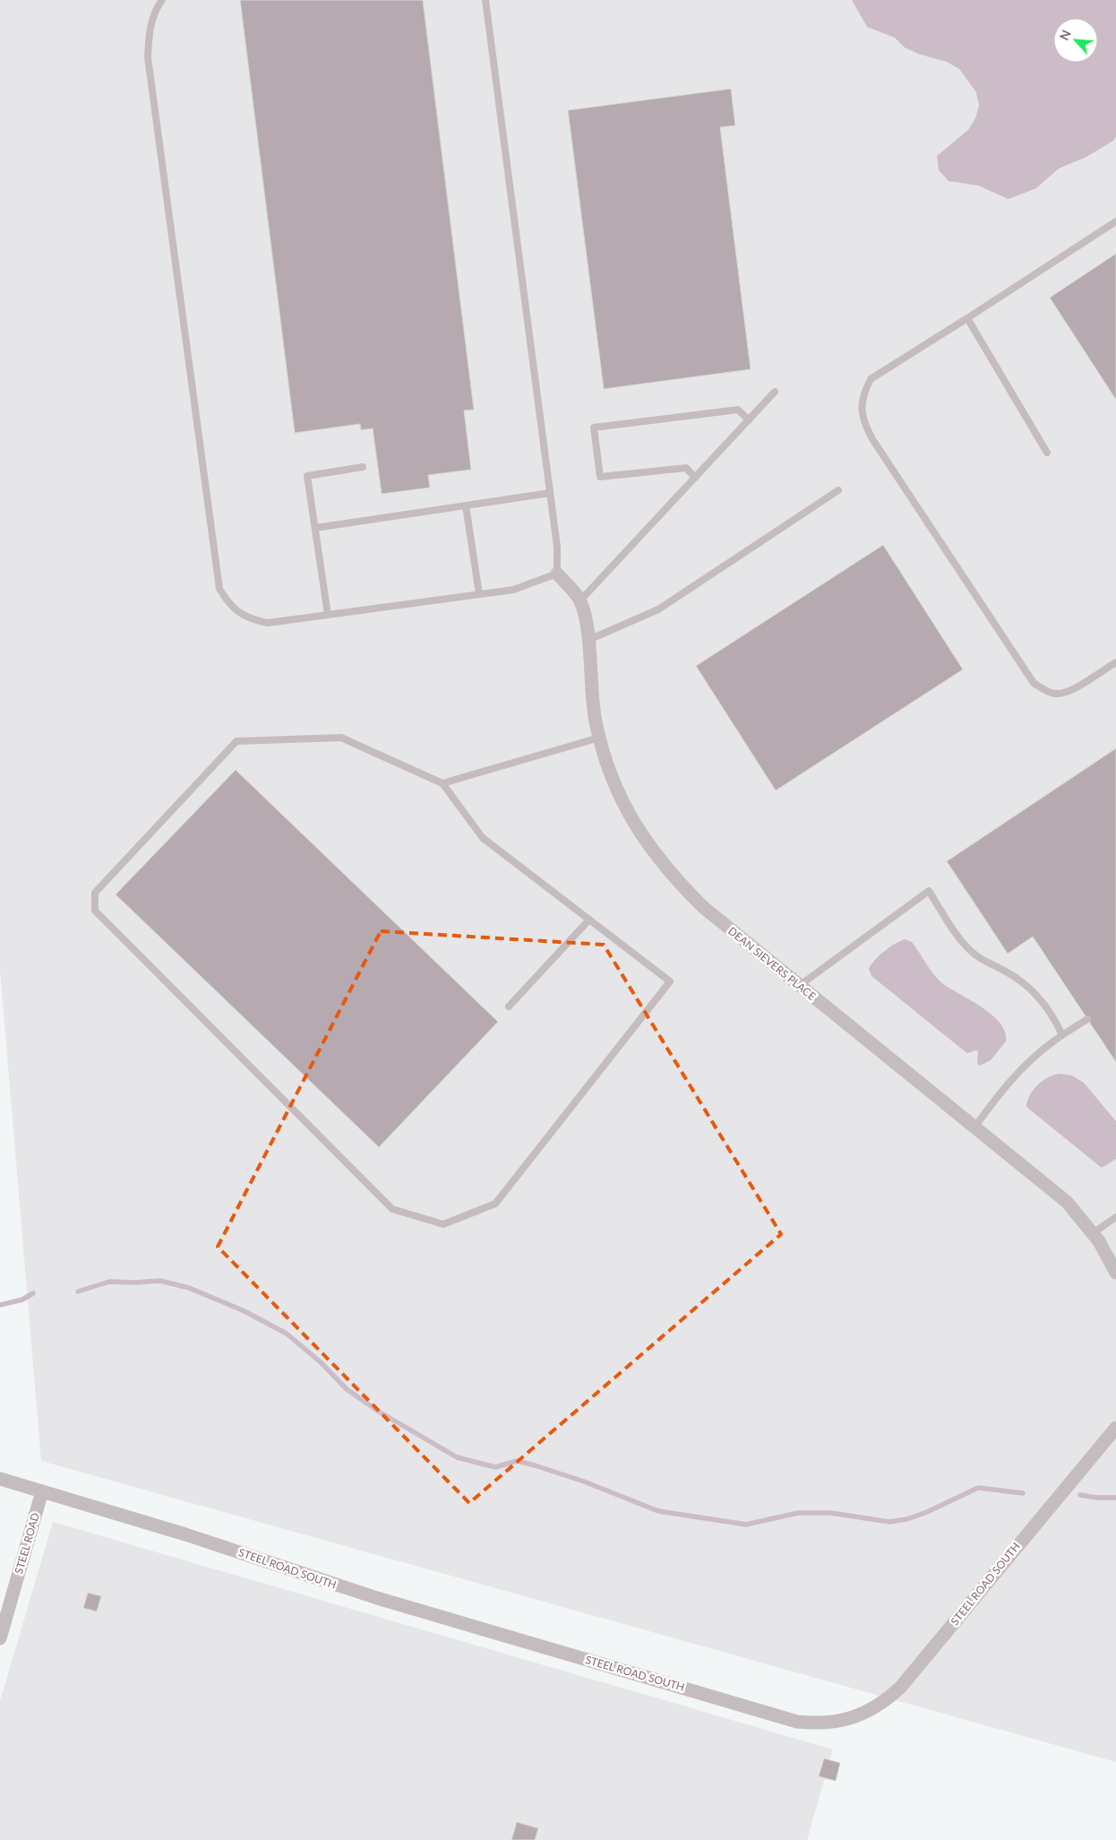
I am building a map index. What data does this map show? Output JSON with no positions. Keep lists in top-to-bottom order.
{
  "streets": {
    "street": ["DEAN SIEVERS PLACE", "STEEL ROAD", "STEEL ROAD SOUTH"]
  },
  "crossings": [
    ["STEEL ROAD", "STEEL ROAD SOUTH"]
  ],
  "north": "top left"
}
